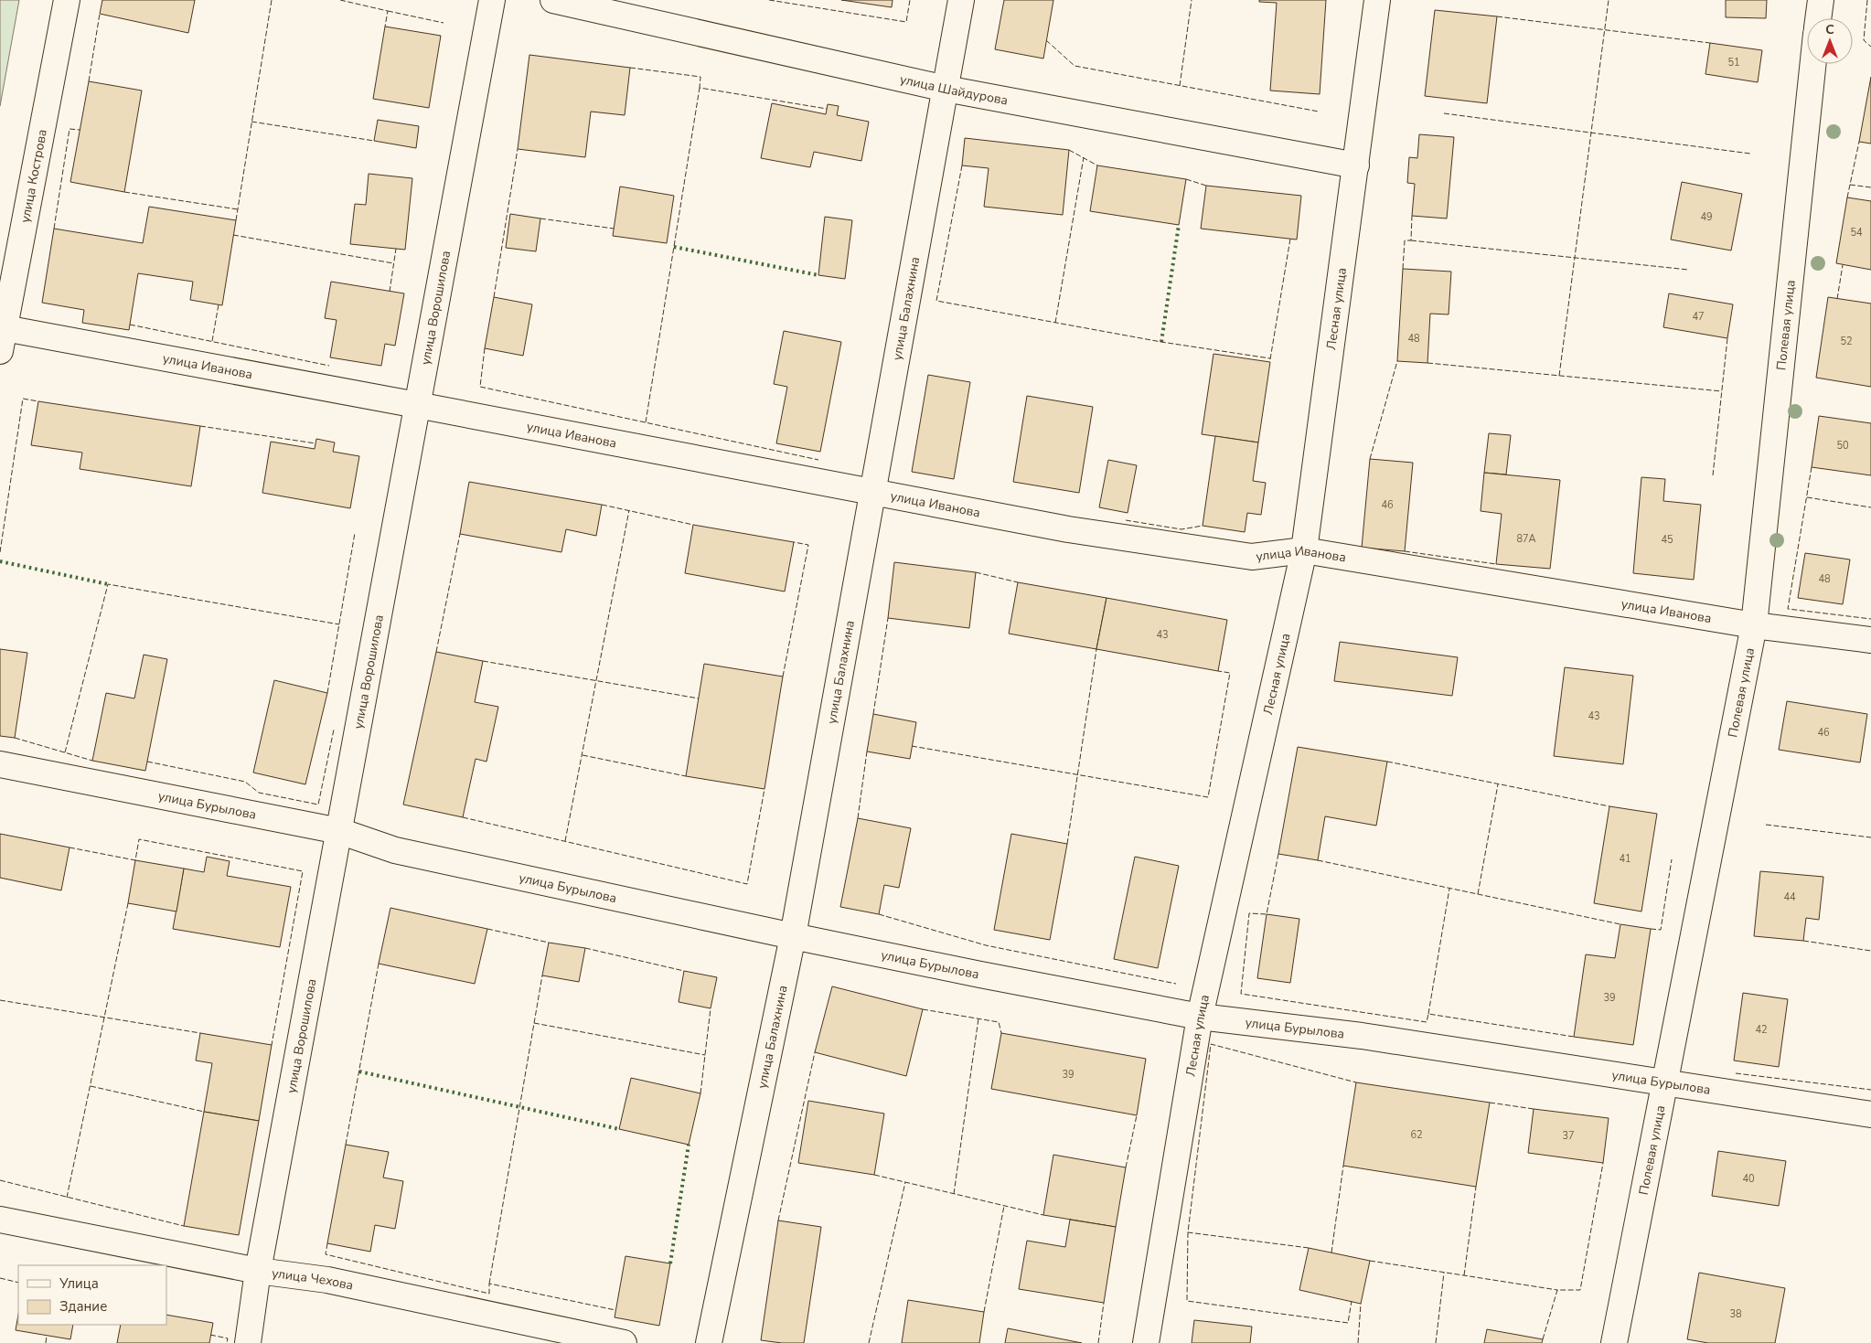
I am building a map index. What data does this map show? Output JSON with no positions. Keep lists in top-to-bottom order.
{
  "streets": {
    "street": [
      "улица Шайдурова",
      "улица Кострова",
      "улица Ворошилова",
      "улица Балахнина",
      "Лесная улица",
      "Полевая улица",
      "улица Иванова",
      "улица Бурылова",
      "улица Чехова"
    ]
  },
  "crossings": [
    ["улица Шайдурова", "улица Балахнина"],
    ["улица Шайдурова", "Лесная улица"],
    ["улица Кострова", "улица Иванова"],
    ["улица Ворошилова", "улица Иванова"],
    ["улица Ворошилова", "улица Бурылова"],
    ["улица Ворошилова", "улица Чехова"],
    ["улица Балахнина", "улица Иванова"],
    ["улица Балахнина", "улица Бурылова"],
    ["Лесная улица", "улица Иванова"],
    ["Лесная улица", "улица Бурылова"],
    ["Полевая улица", "улица Иванова"],
    ["Полевая улица", "улица Бурылова"]
  ],
  "house_numbers": [
    "51",
    "49",
    "54",
    "47",
    "48",
    "52",
    "50",
    "46",
    "87А",
    "45",
    "48",
    "43",
    "43",
    "46",
    "41",
    "44",
    "39",
    "42",
    "39",
    "62",
    "37",
    "40",
    "38"
  ],
  "legend": ["Улица", "Здание"],
  "north": "top"
}
